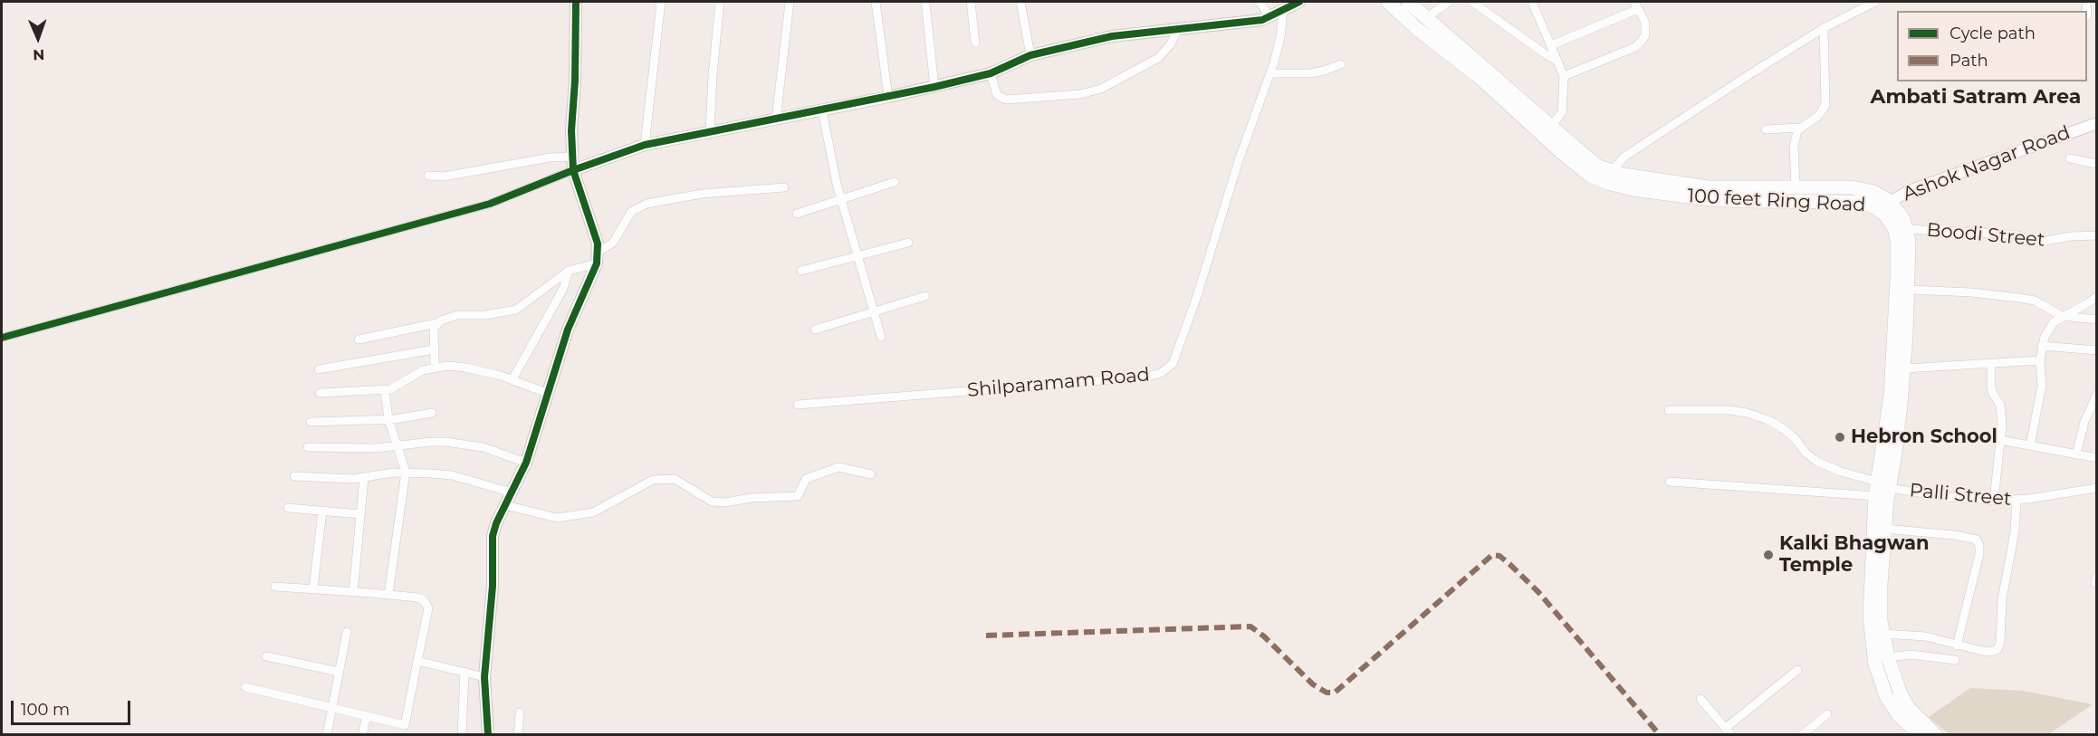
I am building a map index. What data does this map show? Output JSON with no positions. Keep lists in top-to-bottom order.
{
  "streets": {
    "main road": ["100 feet Ring Road"],
    "street": [
      "Ashok Nagar Road",
      "Boodi Street",
      "Shilparamam Road",
      "Palli Street"
    ]
  },
  "crossings": [
    ["Ashok Nagar Road", "100 feet Ring Road"],
    ["100 feet Ring Road", "Boodi Street"],
    ["100 feet Ring Road", "Palli Street"]
  ],
  "districts": ["Ambati Satram Area"],
  "places": ["Hebron School", "Kalki Bhagwan Temple"],
  "legend": ["Cycle path", "Path"],
  "scale_bar": "100 m",
  "north": "bottom"
}
